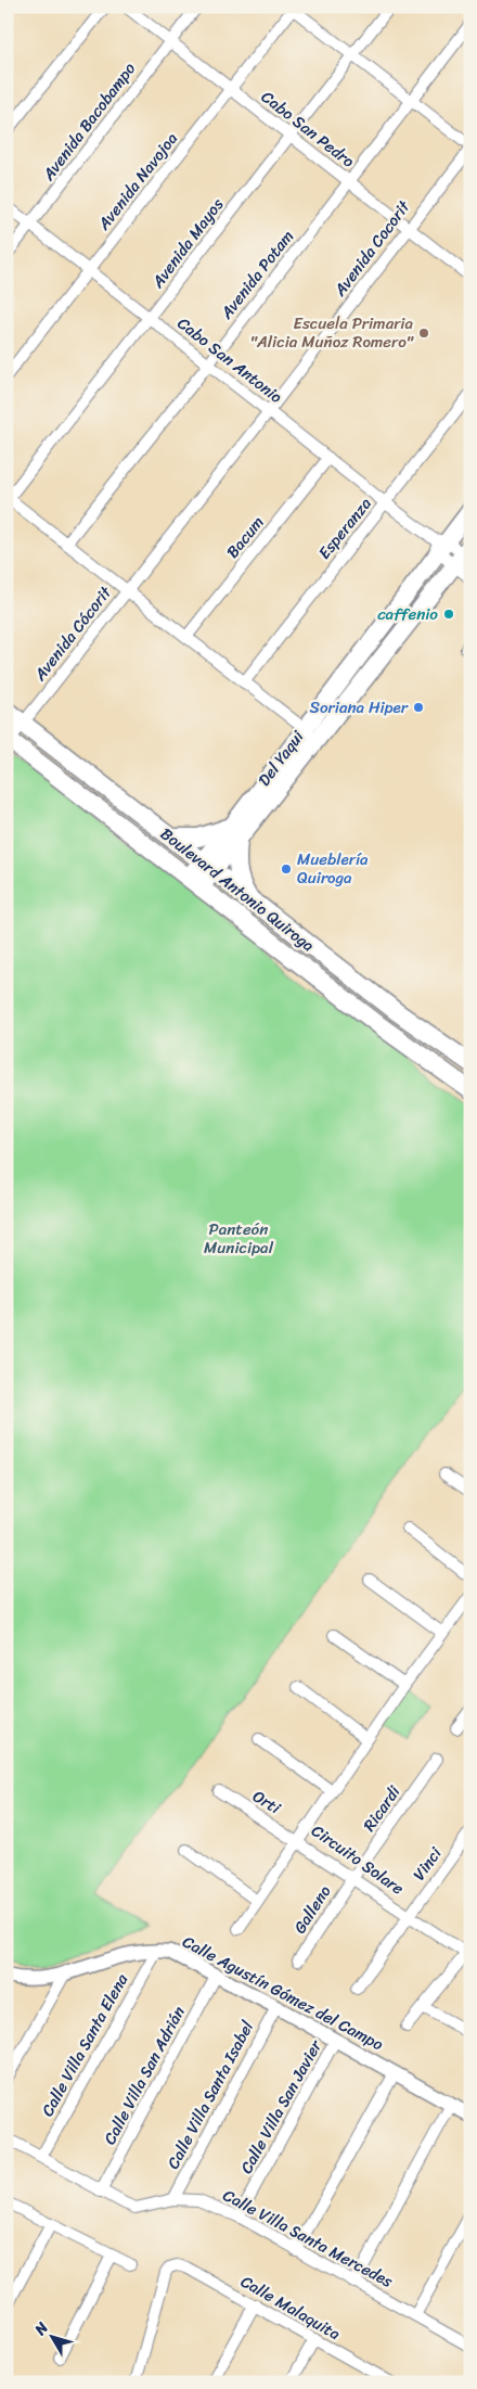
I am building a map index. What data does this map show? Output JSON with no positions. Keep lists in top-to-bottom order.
{
  "streets": {
    "main road": ["Del Yaqui", "Boulevard Antonio Quiroga"],
    "street": [
      "Avenida Bacobampo",
      "Cabo San Pedro",
      "Avenida Navojoa",
      "Avenida Mayos",
      "Avenida Cocorit",
      "Avenida Potam",
      "Cabo San Antonio",
      "Esperanza",
      "Bacum",
      "Avenida Cócorit",
      "Orti",
      "Ricardi",
      "Circuito Solare",
      "Vinci",
      "Galleno",
      "Calle Agustín Gómez del Campo",
      "Calle Villa Santa Elena",
      "Calle Villa San Adrián",
      "Calle Villa Santa Isabel",
      "Calle Villa San Javier",
      "Calle Villa Santa Mercedes",
      "Calle Malaquita"
    ]
  },
  "crossings": [
    ["Avenida Bacobampo", "Cabo San Pedro"],
    ["Avenida Bacobampo", "Cabo San Antonio"],
    ["Cabo San Pedro", "Avenida Navojoa"],
    ["Cabo San Pedro", "Avenida Mayos"],
    ["Cabo San Pedro", "Avenida Cocorit"],
    ["Cabo San Pedro", "Avenida Potam"],
    ["Avenida Navojoa", "Cabo San Antonio"],
    ["Avenida Mayos", "Cabo San Antonio"],
    ["Avenida Cocorit", "Cabo San Antonio"],
    ["Avenida Cocorit", "Avenida Cócorit"],
    ["Avenida Potam", "Cabo San Antonio"],
    ["Cabo San Antonio", "Esperanza"],
    ["Cabo San Antonio", "Bacum"],
    ["Cabo San Antonio", "Del Yaqui"],
    ["Avenida Cócorit", "Boulevard Antonio Quiroga"],
    ["Del Yaqui", "Boulevard Antonio Quiroga"],
    ["Orti", "Circuito Solare"],
    ["Ricardi", "Circuito Solare"],
    ["Ricardi", "Galleno"],
    ["Circuito Solare", "Vinci"],
    ["Circuito Solare", "Galleno"],
    ["Calle Agustín Gómez del Campo", "Calle Villa Santa Elena"],
    ["Calle Agustín Gómez del Campo", "Calle Villa San Adrián"],
    ["Calle Agustín Gómez del Campo", "Calle Villa Santa Isabel"],
    ["Calle Agustín Gómez del Campo", "Calle Villa San Javier"],
    ["Calle Villa Santa Elena", "Calle Villa Santa Mercedes"],
    ["Calle Villa San Adrián", "Calle Villa Santa Mercedes"],
    ["Calle Villa Santa Isabel", "Calle Villa Santa Mercedes"],
    ["Calle Villa San Javier", "Calle Villa Santa Mercedes"]
  ],
  "parks": ["Panteón Municipal"],
  "places": [
    "Escuela Primaria \"Alicia Muñoz Romero\"",
    "caffenio",
    "Soriana Hiper",
    "Mueblería Quiroga"
  ],
  "north": "top left"
}
